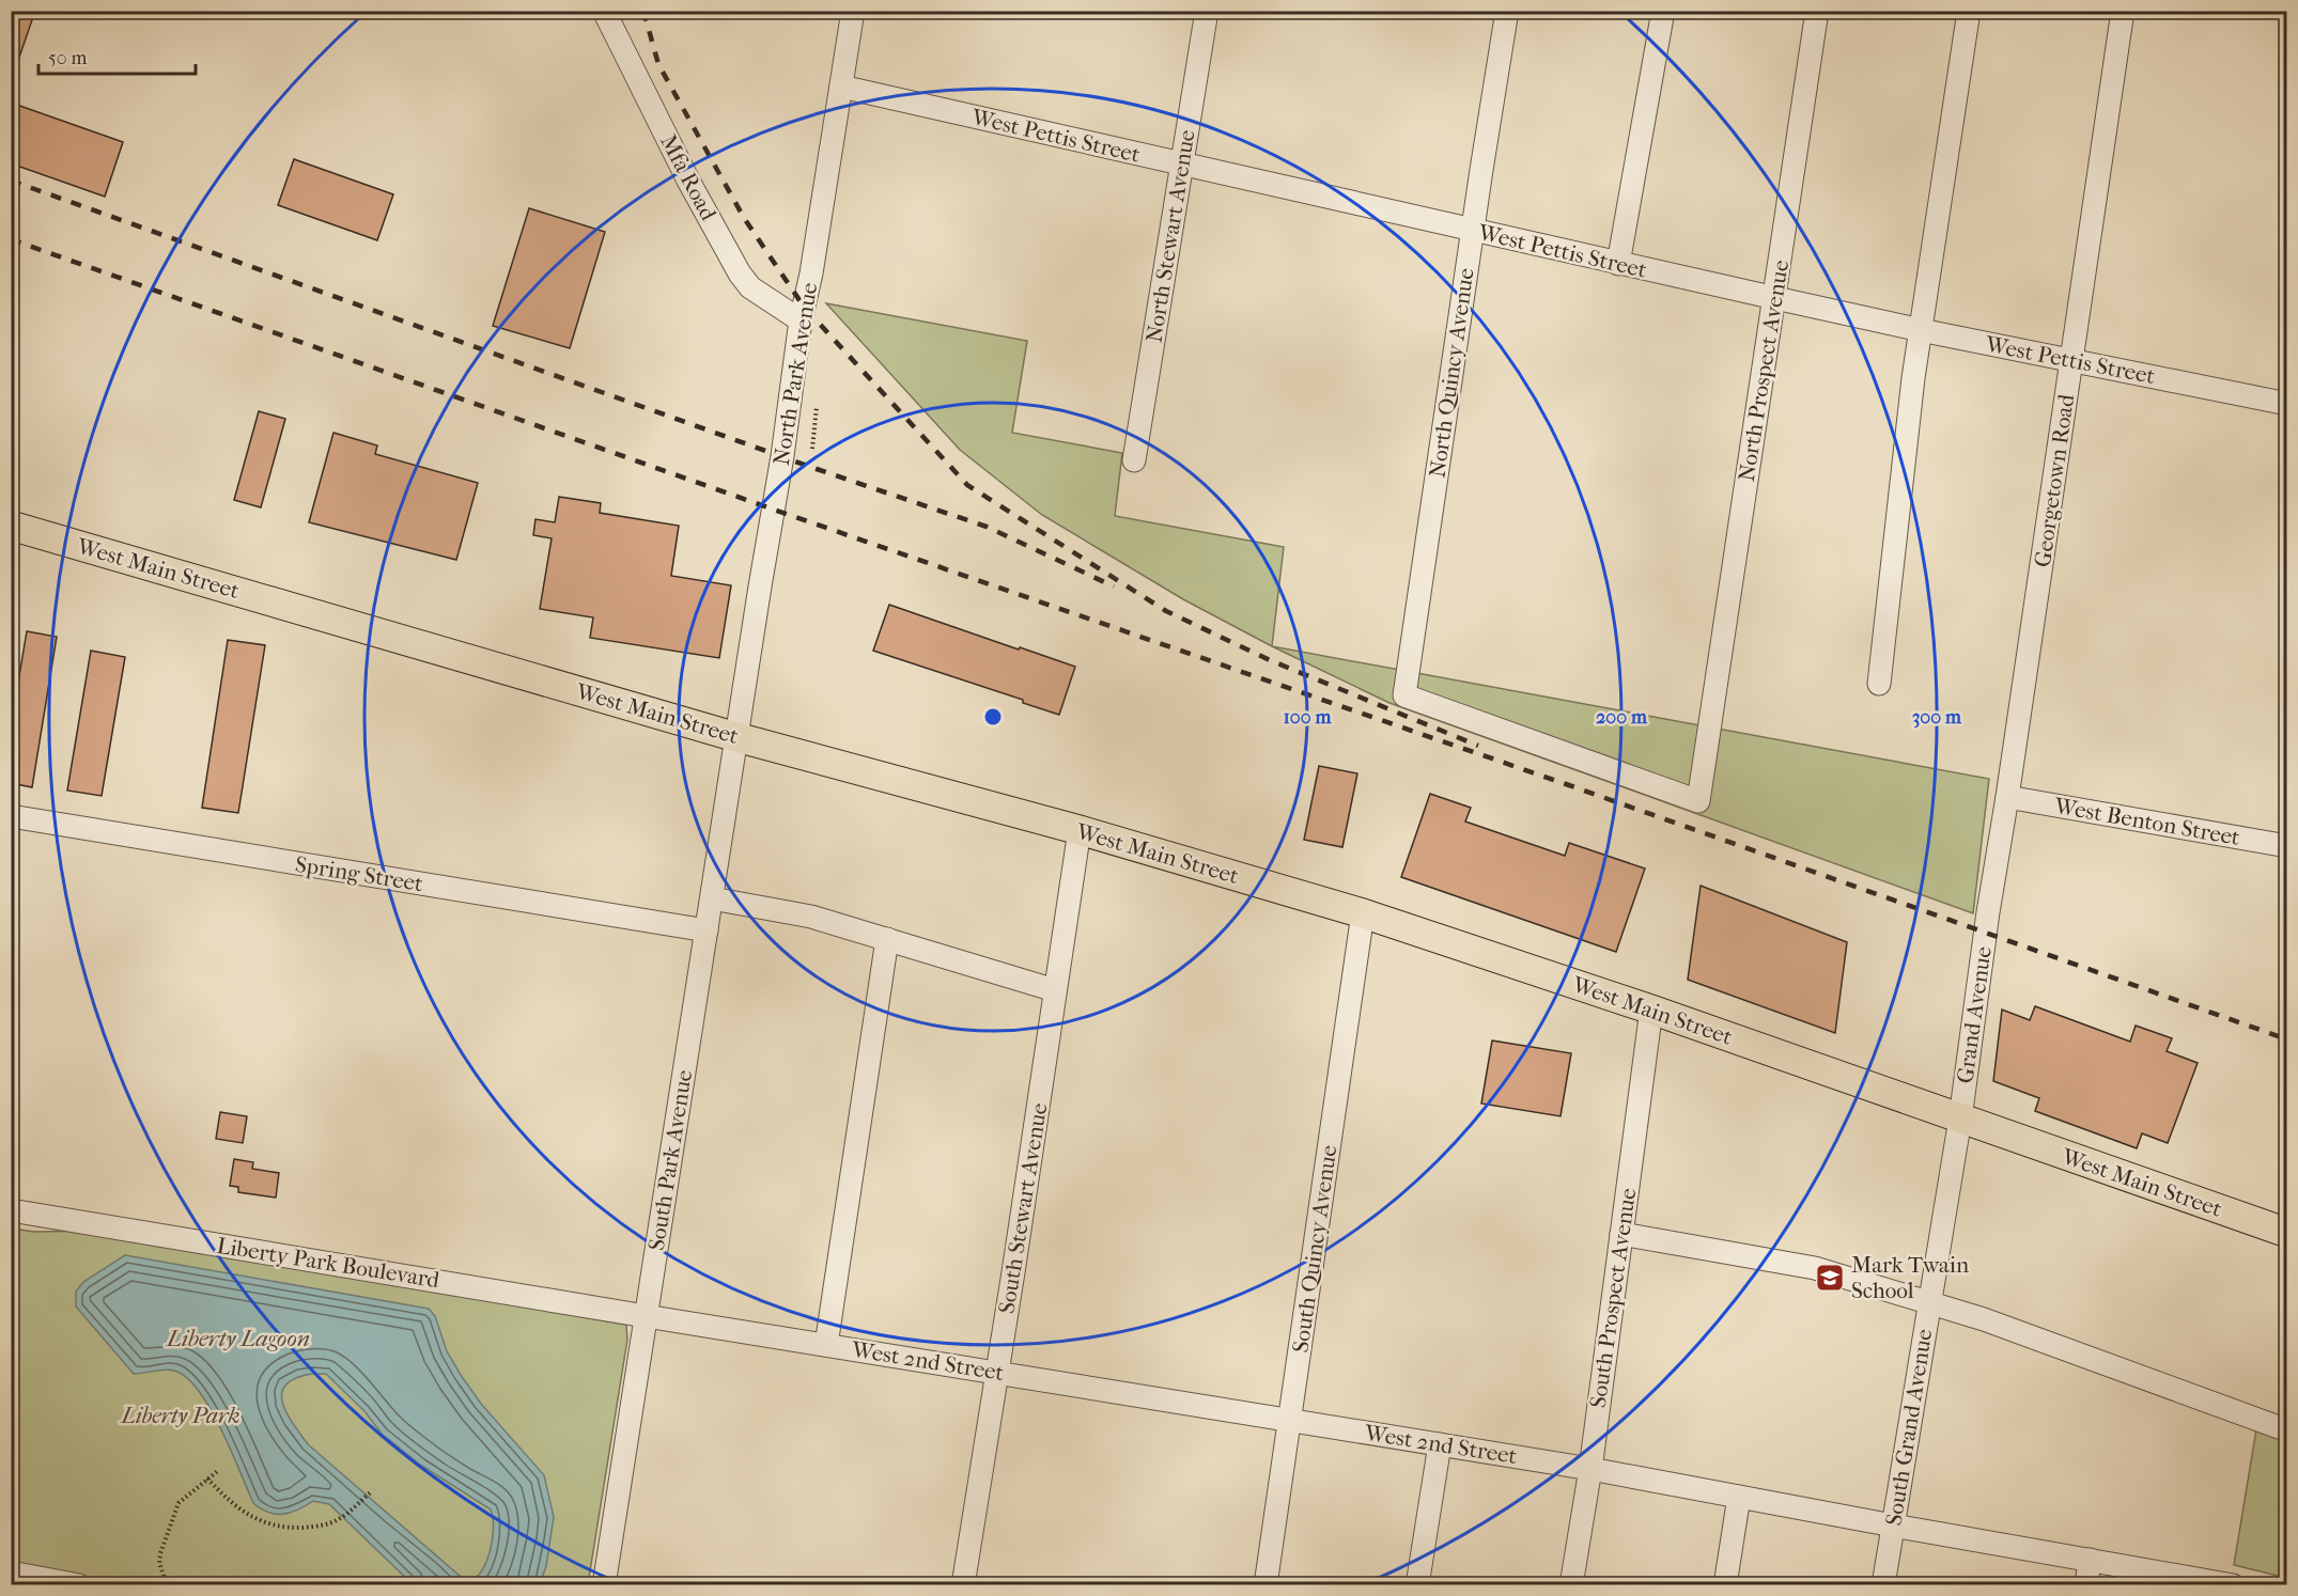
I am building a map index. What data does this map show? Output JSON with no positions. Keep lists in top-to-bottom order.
{
  "streets": {
    "main road": ["West Main Street"],
    "street": [
      "West Pettis Street",
      "Mfa Road",
      "North Stewart Avenue",
      "North Prospect Avenue",
      "North Quincy Avenue",
      "North Park Avenue",
      "Georgetown Road",
      "West Benton Street",
      "Spring Street",
      "Grand Avenue",
      "South Park Avenue",
      "South Stewart Avenue",
      "South Quincy Avenue",
      "Liberty Park Boulevard",
      "South Prospect Avenue",
      "West 2nd Street",
      "South Grand Avenue"
    ]
  },
  "crossings": [
    ["West Pettis Street", "North Stewart Avenue"],
    ["West Pettis Street", "North Prospect Avenue"],
    ["West Pettis Street", "North Quincy Avenue"],
    ["West Pettis Street", "North Park Avenue"],
    ["West Pettis Street", "Georgetown Road"],
    ["Mfa Road", "North Park Avenue"],
    ["North Prospect Avenue", "North Quincy Avenue"],
    ["North Park Avenue", "West Main Street"],
    ["North Park Avenue", "South Park Avenue"],
    ["Georgetown Road", "West Benton Street"],
    ["Georgetown Road", "Grand Avenue"],
    ["West Main Street", "Grand Avenue"],
    ["West Main Street", "South Park Avenue"],
    ["West Main Street", "South Stewart Avenue"],
    ["West Main Street", "South Quincy Avenue"],
    ["West Main Street", "South Prospect Avenue"],
    ["West Main Street", "South Grand Avenue"],
    ["Spring Street", "South Park Avenue"],
    ["Grand Avenue", "South Grand Avenue"],
    ["South Park Avenue", "Liberty Park Boulevard"],
    ["South Park Avenue", "West 2nd Street"],
    ["South Stewart Avenue", "West 2nd Street"],
    ["South Quincy Avenue", "West 2nd Street"],
    ["Liberty Park Boulevard", "West 2nd Street"],
    ["South Prospect Avenue", "West 2nd Street"],
    ["West 2nd Street", "South Grand Avenue"]
  ],
  "water": ["Liberty Lagoon"],
  "parks": ["Liberty Park"],
  "places": {
    "school or university": ["Mark Twain School"]
  },
  "scale_bar": "50 m",
  "rings": ["100 m", "200 m", "300 m"]
}
